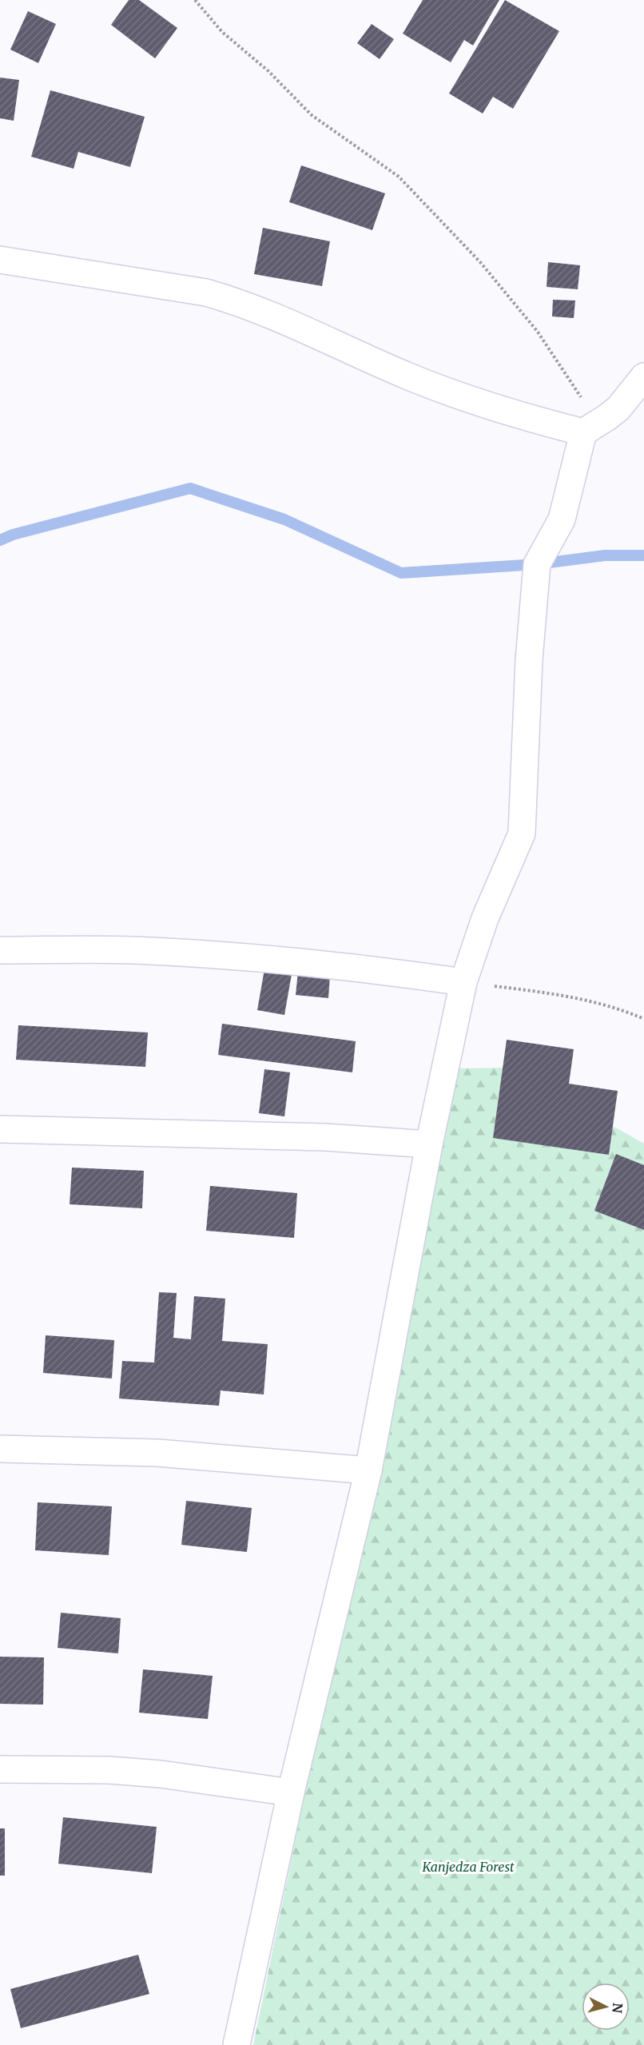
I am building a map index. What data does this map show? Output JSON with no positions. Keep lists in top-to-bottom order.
{
  "parks": ["Kanjedza Forest"],
  "north": "right"
}
